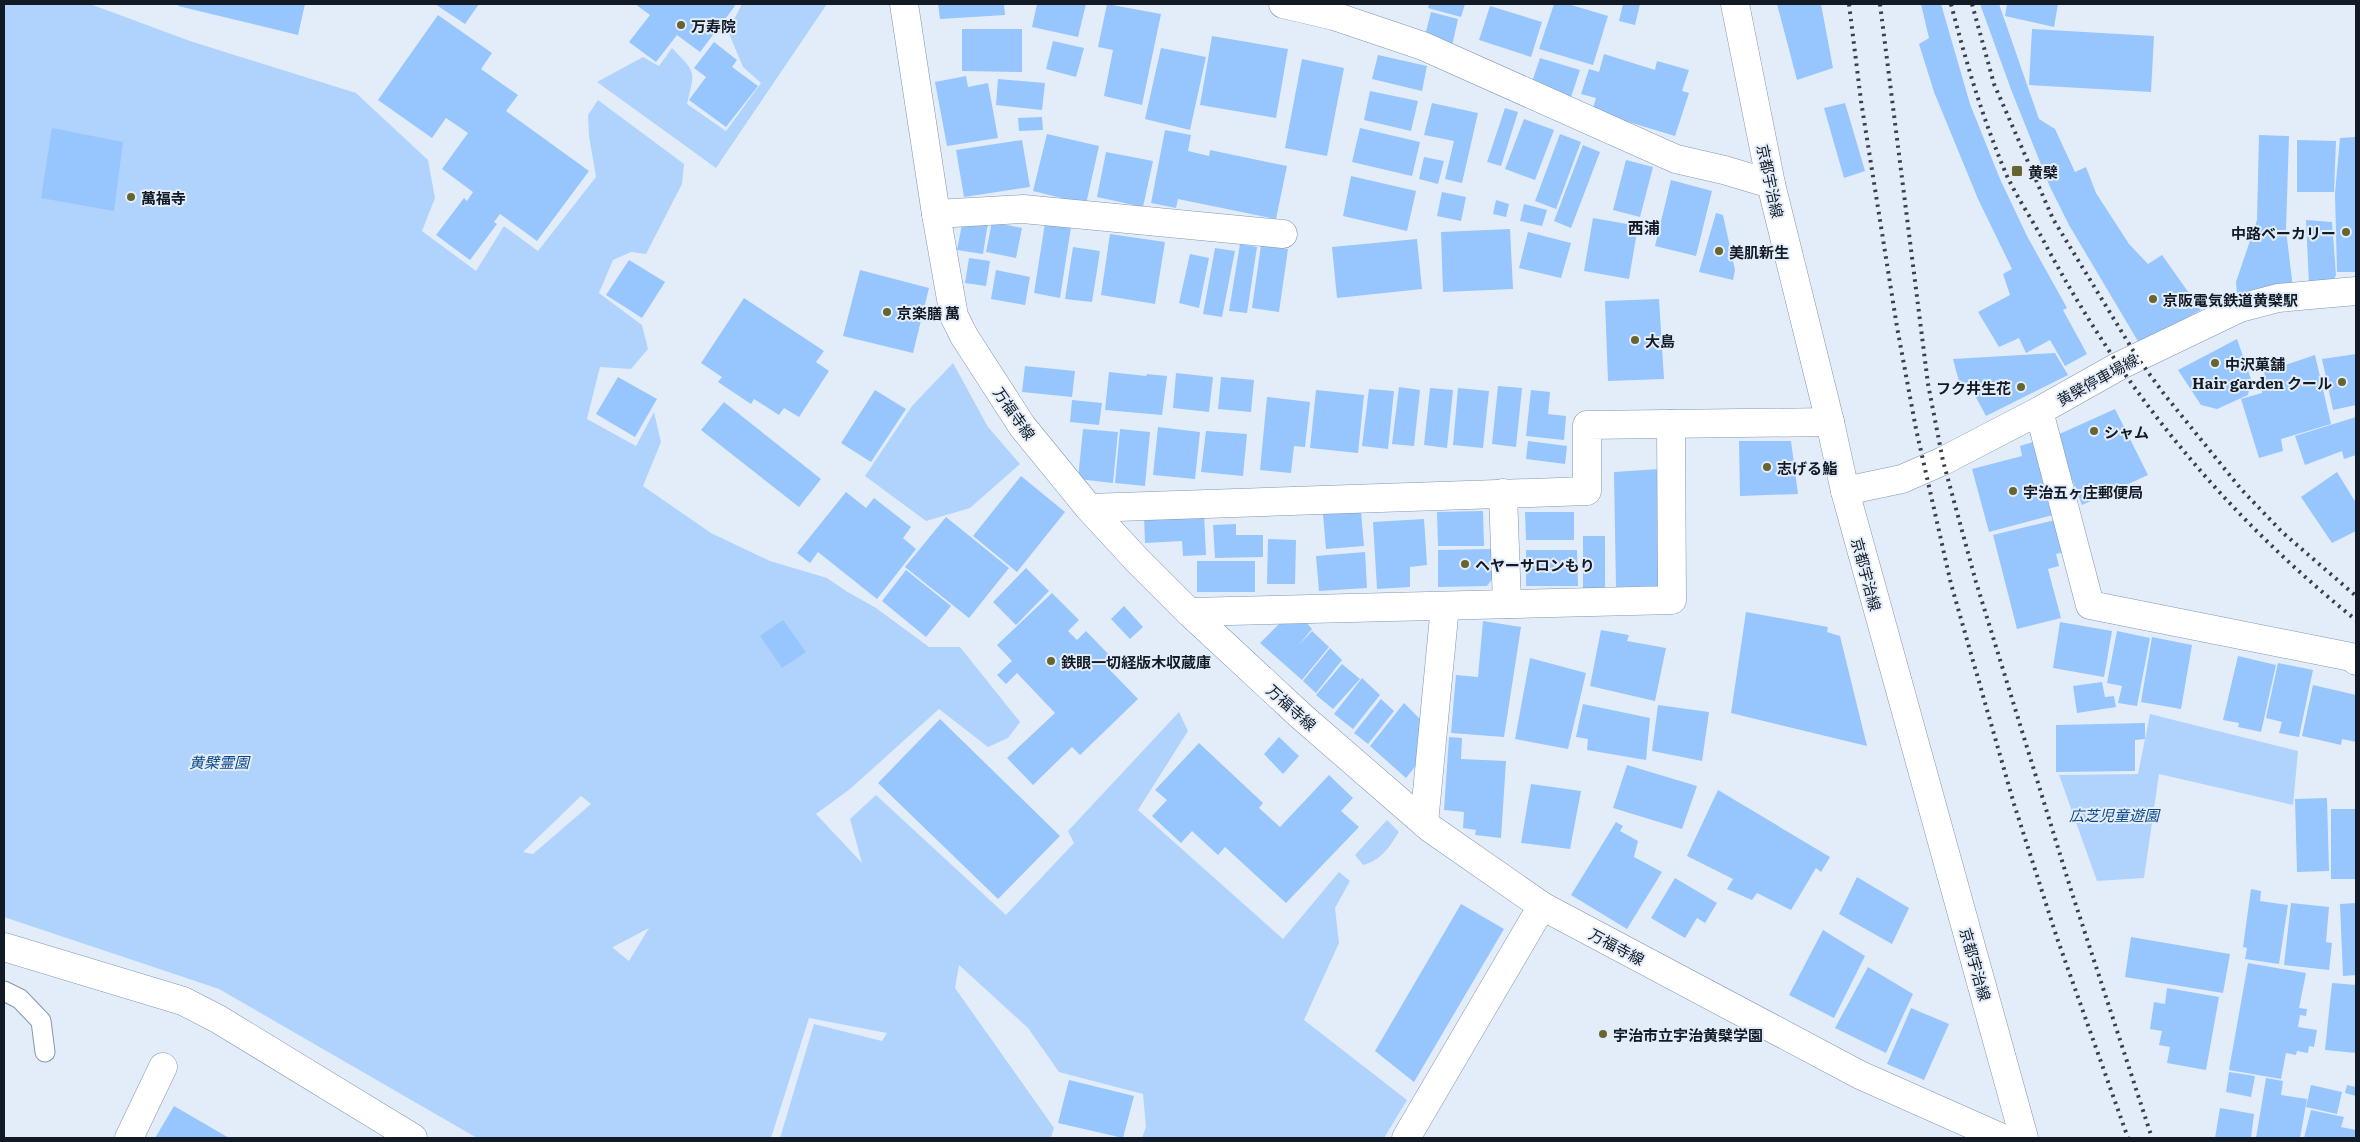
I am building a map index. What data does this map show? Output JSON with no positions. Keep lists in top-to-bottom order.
{
  "streets": {
    "street": ["京都宇治線", "黄檗停車場線", "万福寺線"]
  },
  "crossings": [
    ["京都宇治線", "黄檗停車場線"]
  ],
  "districts": ["西浦"],
  "parks": ["黄檗霊園", "広芝児童遊園"],
  "places": {
    "other": [
      "万寿院",
      "萬福寺",
      "中路ベーカリー",
      "美肌新生",
      "京阪電気鉄道黄檗駅",
      "京楽膳 萬",
      "大島",
      "中沢菓舗",
      "Hair garden クール",
      "フク井生花",
      "シャム",
      "志げる鮨",
      "宇治五ヶ庄郵便局",
      "ヘヤーサロンもり",
      "鉄眼一切経版木収蔵庫",
      "宇治市立宇治黄檗学園"
    ],
    "transit": ["黄檗"]
  }
}
